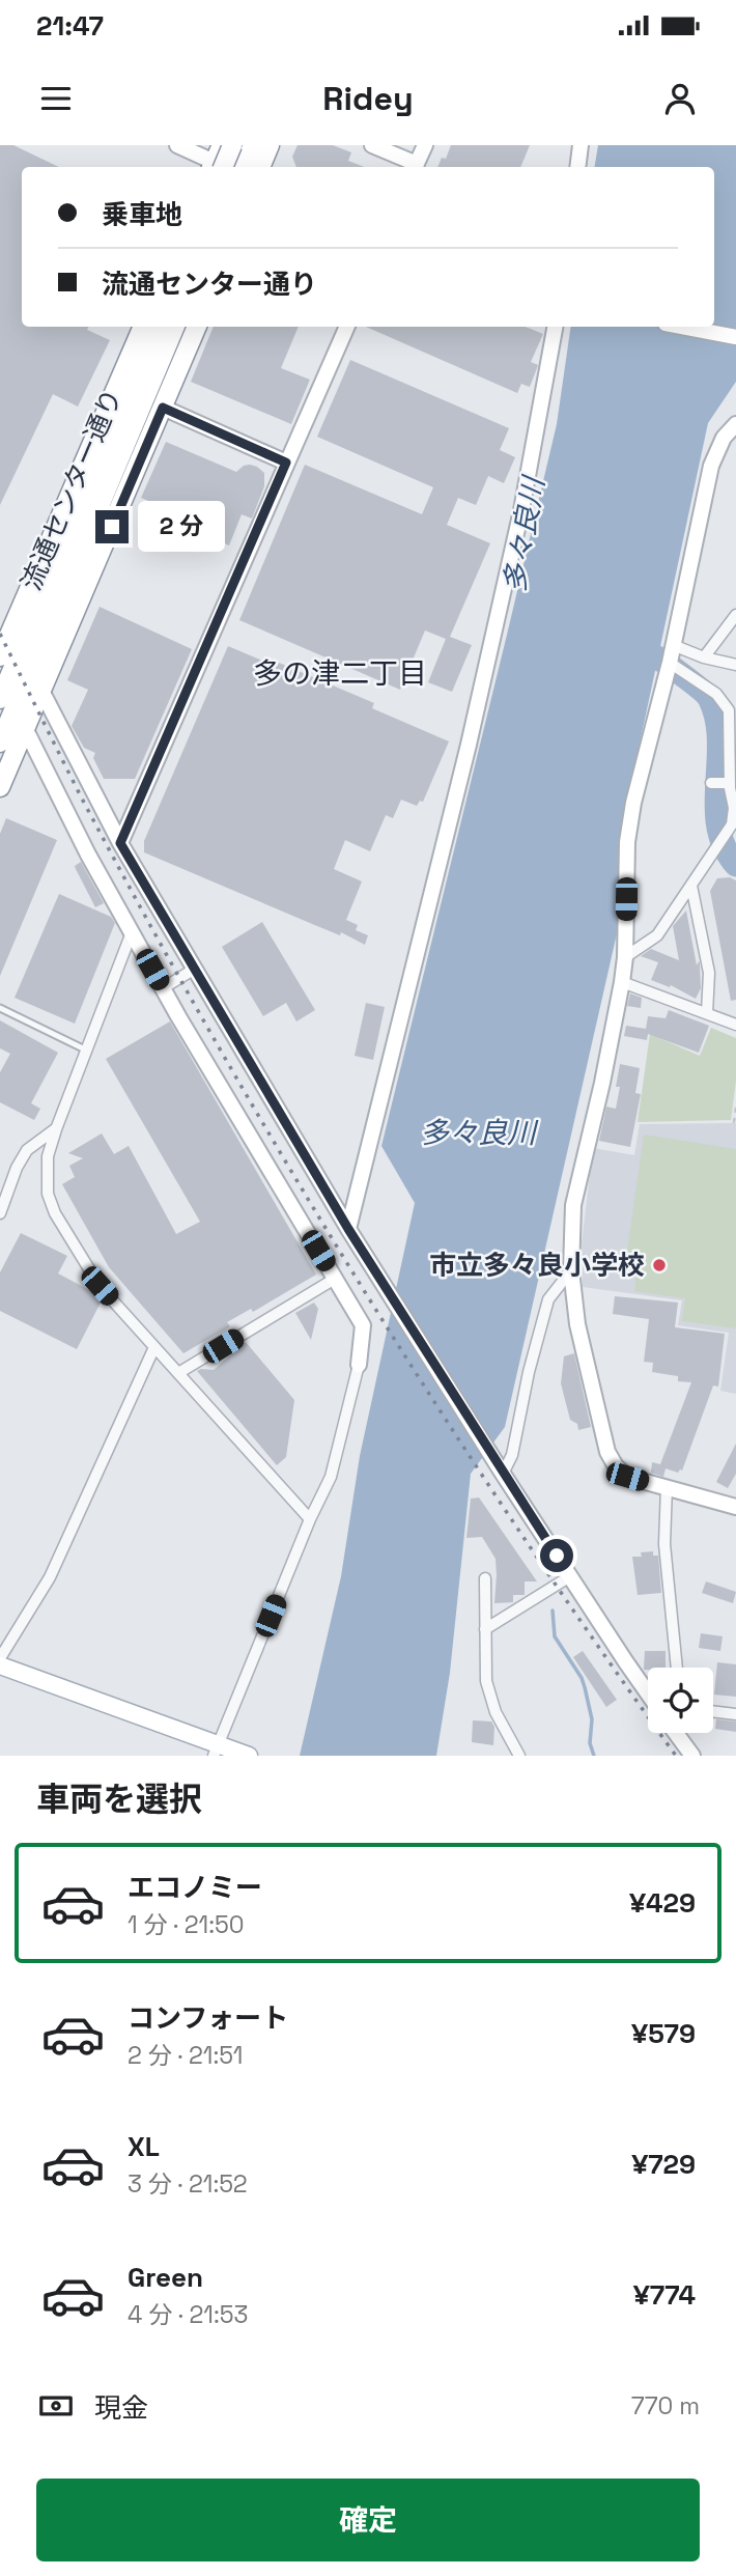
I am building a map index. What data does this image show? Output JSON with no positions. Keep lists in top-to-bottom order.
{
  "streets": {
    "highway": ["流通センター通り"]
  },
  "districts": ["多の津二丁目"],
  "water": ["多々良川"],
  "places": ["市立多々良小学校"],
  "page": {
    "status": "21:47",
    "header": "Ridey",
    "banner": ["乗車地", "流通センター通り"],
    "bubble": "2 分",
    "heading": "車両を選択",
    "list": [
      {
        "name": "エコノミー",
        "note": "1 分 · 21:50",
        "value": "¥429"
      },
      {
        "name": "コンフォート",
        "note": "2 分 · 21:51",
        "value": "¥579"
      },
      {
        "name": "XL",
        "note": "3 分 · 21:52",
        "value": "¥729"
      },
      {
        "name": "Green",
        "note": "4 分 · 21:53",
        "value": "¥774"
      }
    ],
    "pay": ["現金", "770 m"],
    "buttons": "確定"
  }
}
